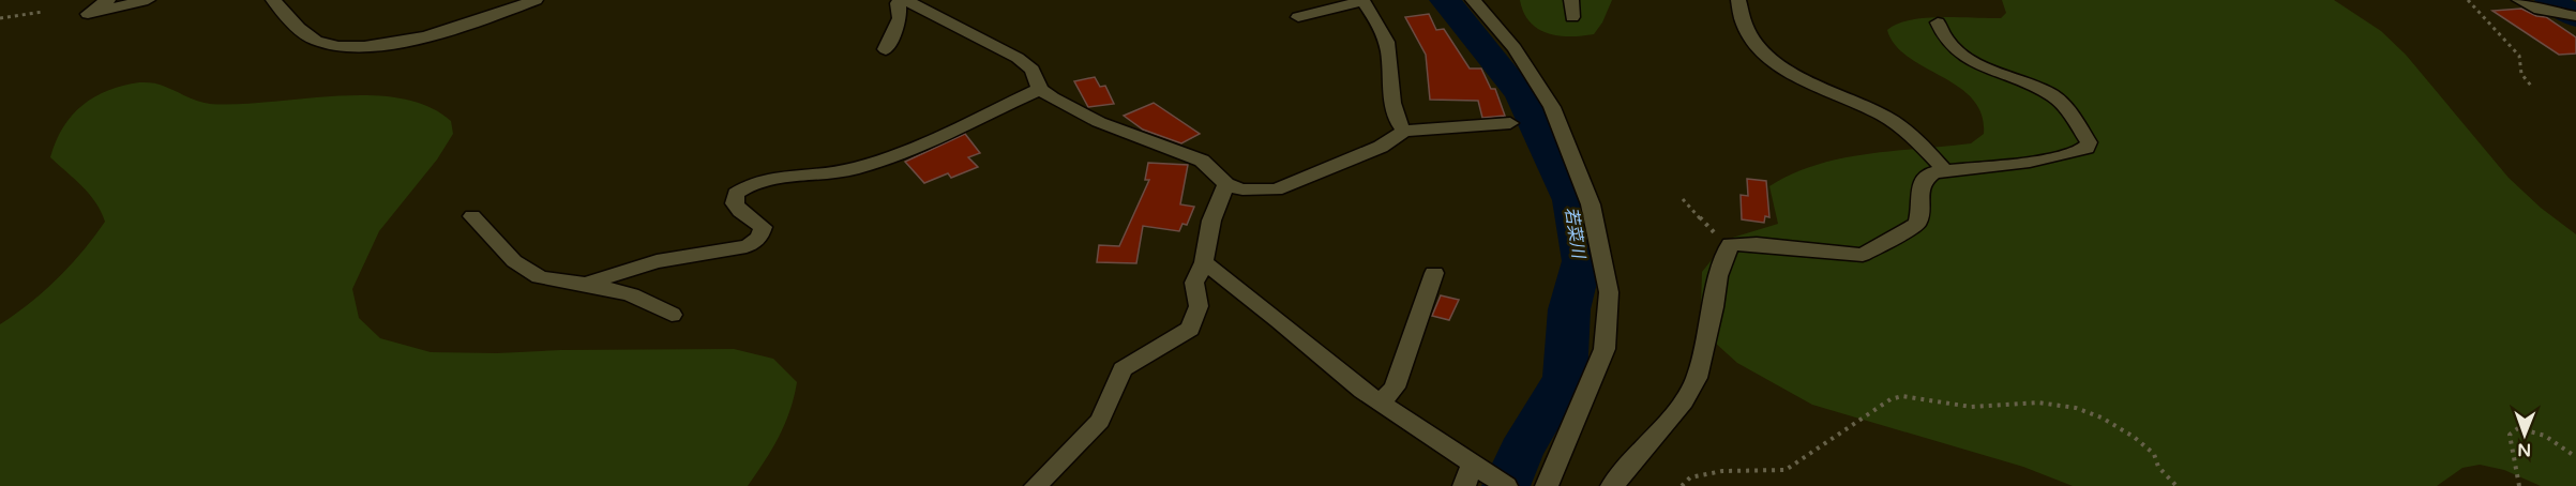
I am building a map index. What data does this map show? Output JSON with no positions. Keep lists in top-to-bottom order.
{
  "water": ["若菜川"],
  "north": "bottom"
}
